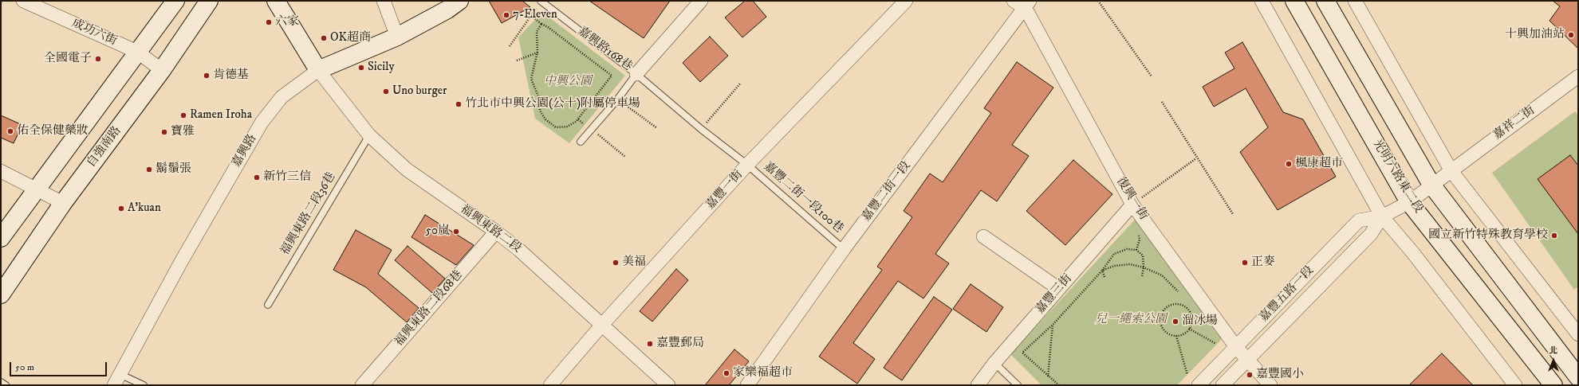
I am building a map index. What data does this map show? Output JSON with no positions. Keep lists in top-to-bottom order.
{
  "streets": {
    "main road": ["自強南路", "嘉興路", "光明六路東二段"],
    "street": [
      "成功六街",
      "嘉興路168巷",
      "嘉祥二街",
      "嘉豐一街",
      "嘉豐二街一段",
      "復興一街",
      "福興東路二段",
      "嘉豐三街",
      "嘉豐五路一段",
      "福興東路二段68巷"
    ],
    "lane": ["嘉豐二街一段100巷", "福興東路二段36巷"]
  },
  "crossings": [
    ["成功六街", "自強南路"],
    ["嘉興路168巷", "嘉豐二街一段100巷"],
    ["嘉祥二街", "嘉豐五路一段"],
    ["嘉興路", "福興東路二段"],
    ["光明六路東二段", "嘉豐五路一段"],
    ["嘉豐一街", "嘉豐二街一段100巷"],
    ["嘉豐一街", "福興東路二段"],
    ["嘉豐二街一段", "嘉豐二街一段100巷"],
    ["嘉豐二街一段", "復興一街"],
    ["復興一街", "嘉豐三街"],
    ["復興一街", "嘉豐五路一段"],
    ["福興東路二段36巷", "福興東路二段"],
    ["福興東路二段", "福興東路二段68巷"]
  ],
  "parks": ["中興公園", "兒一繩索公園"],
  "places": [
    "7-Eleven",
    "六家",
    "十興加油站",
    "OK超商",
    "全國電子",
    "Sicily",
    "肯德基",
    "Uno burger",
    "竹北市中興公園(公十)附屬停車場",
    "Ramen Iroha",
    "佑全保健藥妝",
    "寶雅",
    "楓康超市",
    "鬍鬚張",
    "新竹三信",
    "A’kuan",
    "50嵐",
    "國立新竹特殊教育學校",
    "美福",
    "正麥",
    "溜冰場",
    "嘉豐郵局",
    "家樂福超市",
    "嘉豐國小"
  ],
  "scale_bar": "50 m",
  "north": "top"
}
